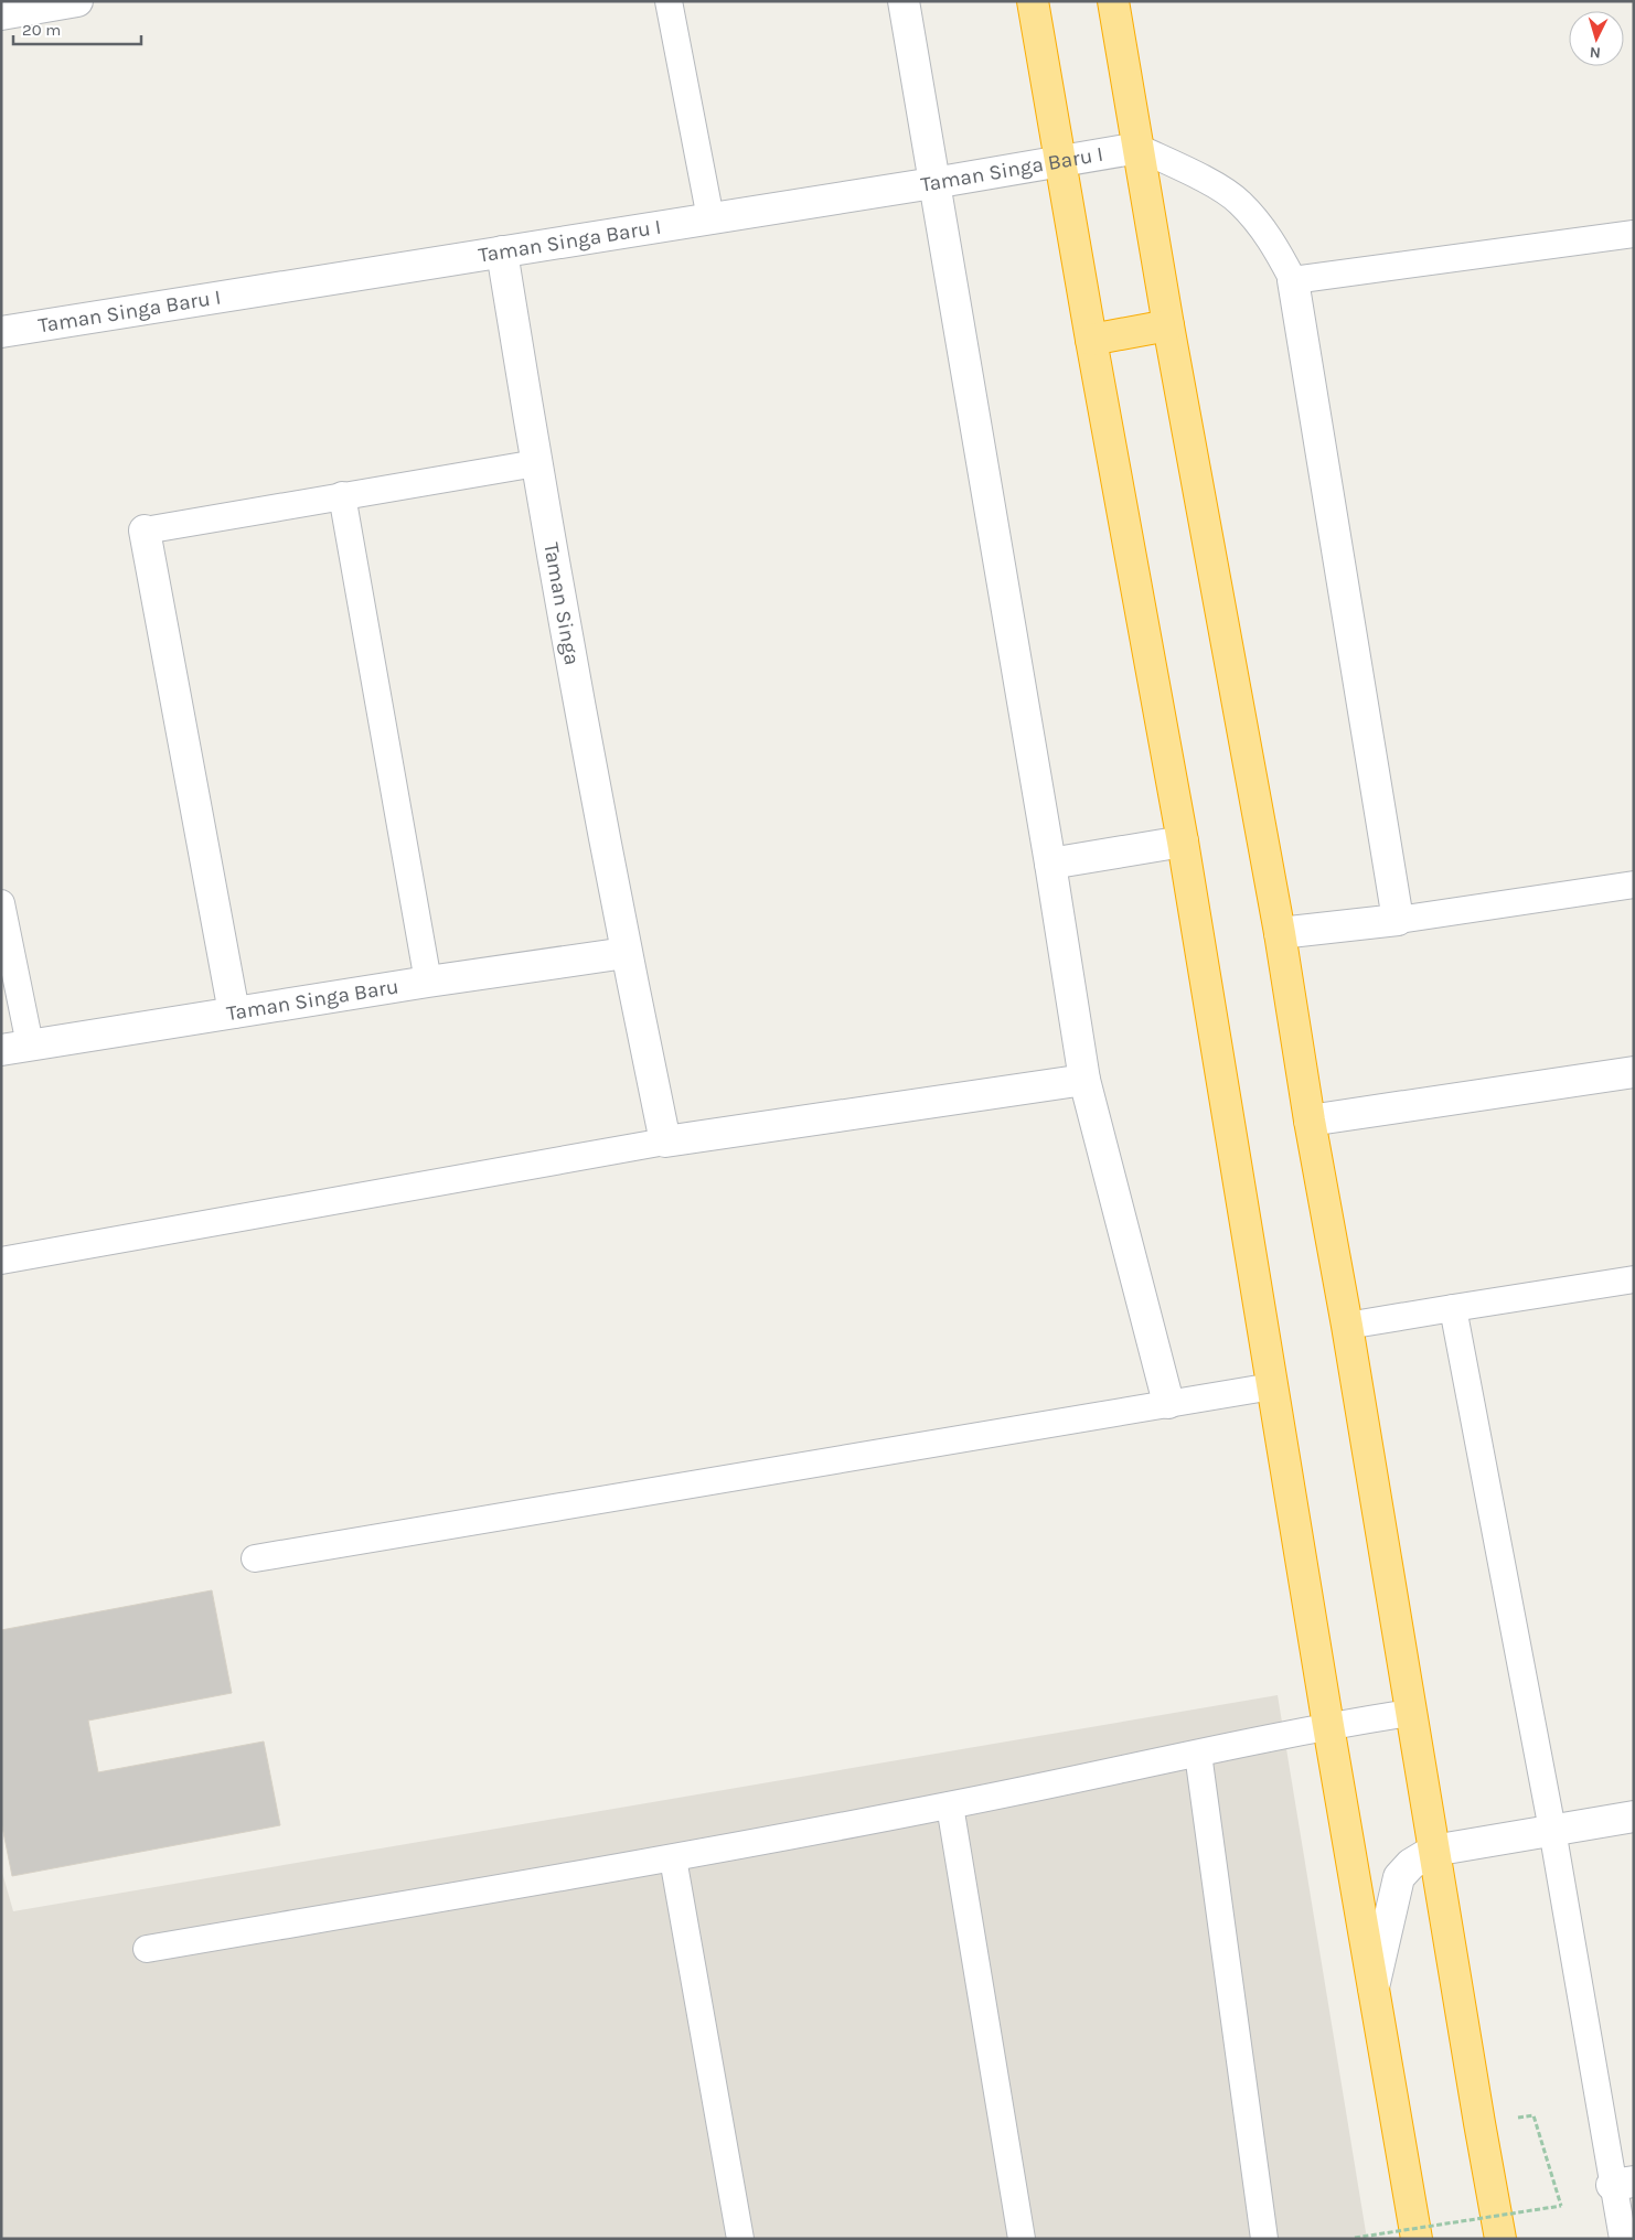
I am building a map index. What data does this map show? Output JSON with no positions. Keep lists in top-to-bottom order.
{
  "streets": {
    "street": ["Taman Singa Baru I", "Taman Singa", "Taman Singa Baru"]
  },
  "crossings": [
    ["Taman Singa Baru I", "Taman Singa"],
    ["Taman Singa", "Taman Singa Baru"]
  ],
  "scale_bar": "20 m",
  "north": "bottom"
}
